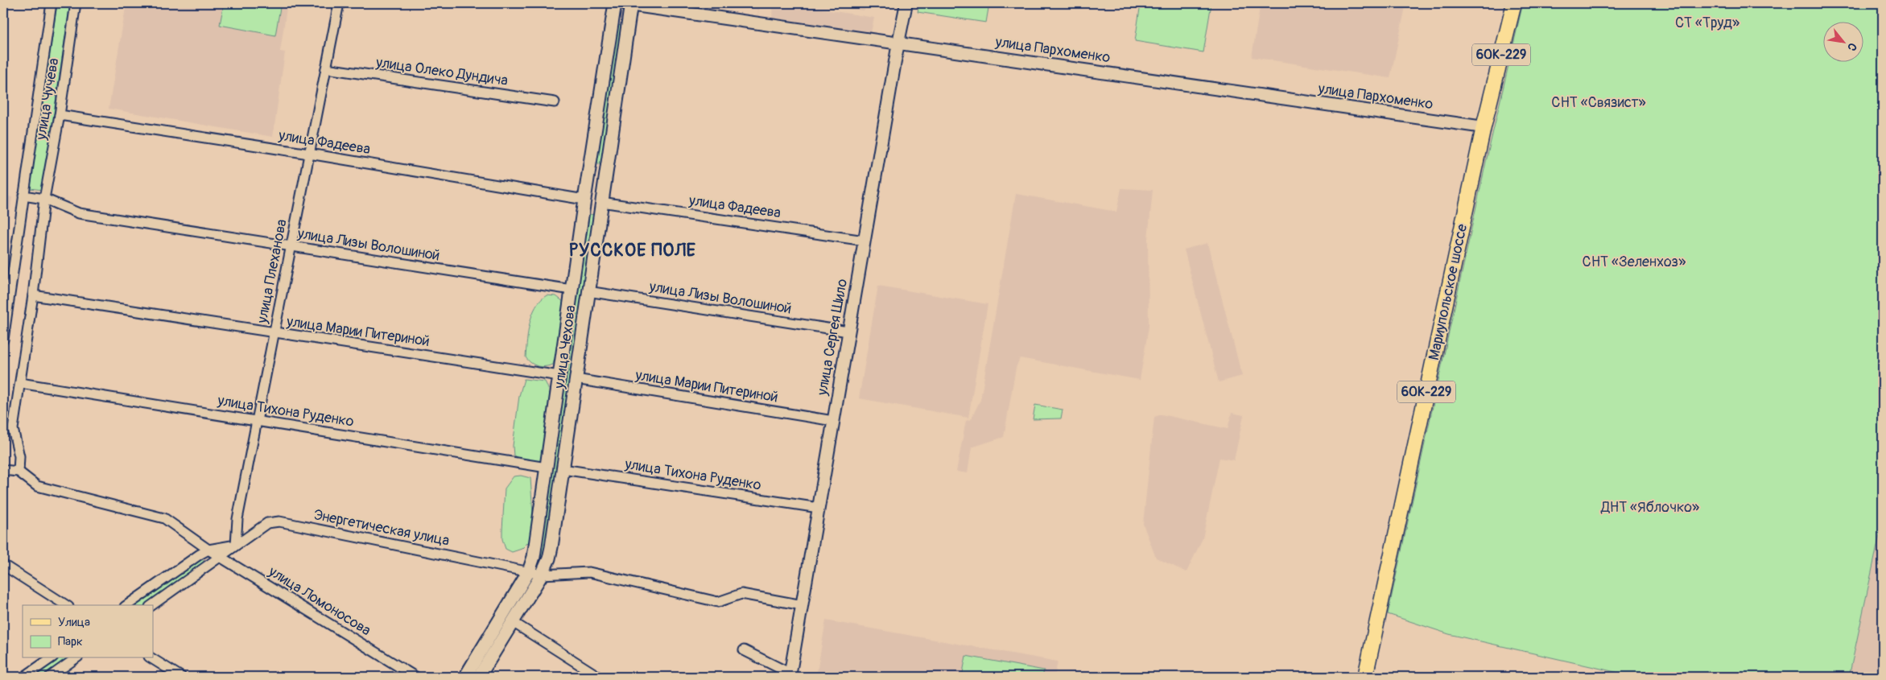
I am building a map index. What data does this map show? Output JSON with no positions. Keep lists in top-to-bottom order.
{
  "streets": {
    "main road": ["60К-229", "Мариупольское шоссе", "улица Чехова"],
    "street": [
      "улица Пархоменко",
      "улица Олеко Дундича",
      "улица Чучева",
      "улица Фадеева",
      "улица Лизы Волошиной",
      "улица Плеханова",
      "улица Марии Питериной",
      "улица Сергея Шило",
      "улица Тихона Руденко",
      "Энергетическая улица",
      "улица Ломоносова"
    ]
  },
  "crossings": [
    ["улица Пархоменко", "Мариупольское шоссе"],
    ["улица Пархоменко", "улица Сергея Шило"],
    ["улица Пархоменко", "улица Чехова"],
    ["улица Олеко Дундича", "улица Плеханова"],
    ["улица Чучева", "улица Фадеева"],
    ["улица Чучева", "улица Лизы Волошиной"],
    ["улица Чучева", "улица Марии Питериной"],
    ["улица Чучева", "улица Тихона Руденко"],
    ["улица Чучева", "улица Ломоносова"],
    ["улица Фадеева", "улица Плеханова"],
    ["улица Фадеева", "улица Сергея Шило"],
    ["улица Фадеева", "улица Чехова"],
    ["улица Лизы Волошиной", "улица Плеханова"],
    ["улица Лизы Волошиной", "улица Сергея Шило"],
    ["улица Лизы Волошиной", "улица Чехова"],
    ["улица Плеханова", "улица Марии Питериной"],
    ["улица Плеханова", "улица Тихона Руденко"],
    ["улица Плеханова", "Энергетическая улица"],
    ["улица Марии Питериной", "улица Сергея Шило"],
    ["улица Марии Питериной", "улица Чехова"],
    ["улица Сергея Шило", "улица Тихона Руденко"],
    ["улица Чехова", "улица Тихона Руденко"],
    ["улица Чехова", "Энергетическая улица"],
    ["Энергетическая улица", "улица Ломоносова"]
  ],
  "districts": ["РУССКОЕ ПОЛЕ"],
  "parks": [
    "СТ «Труд»",
    "СНТ «Связист»",
    "СНТ «Зеленхоз»",
    "ДНТ «Яблочко»"
  ],
  "legend": ["Улица", "Парк"],
  "north": "bottom right"
}
